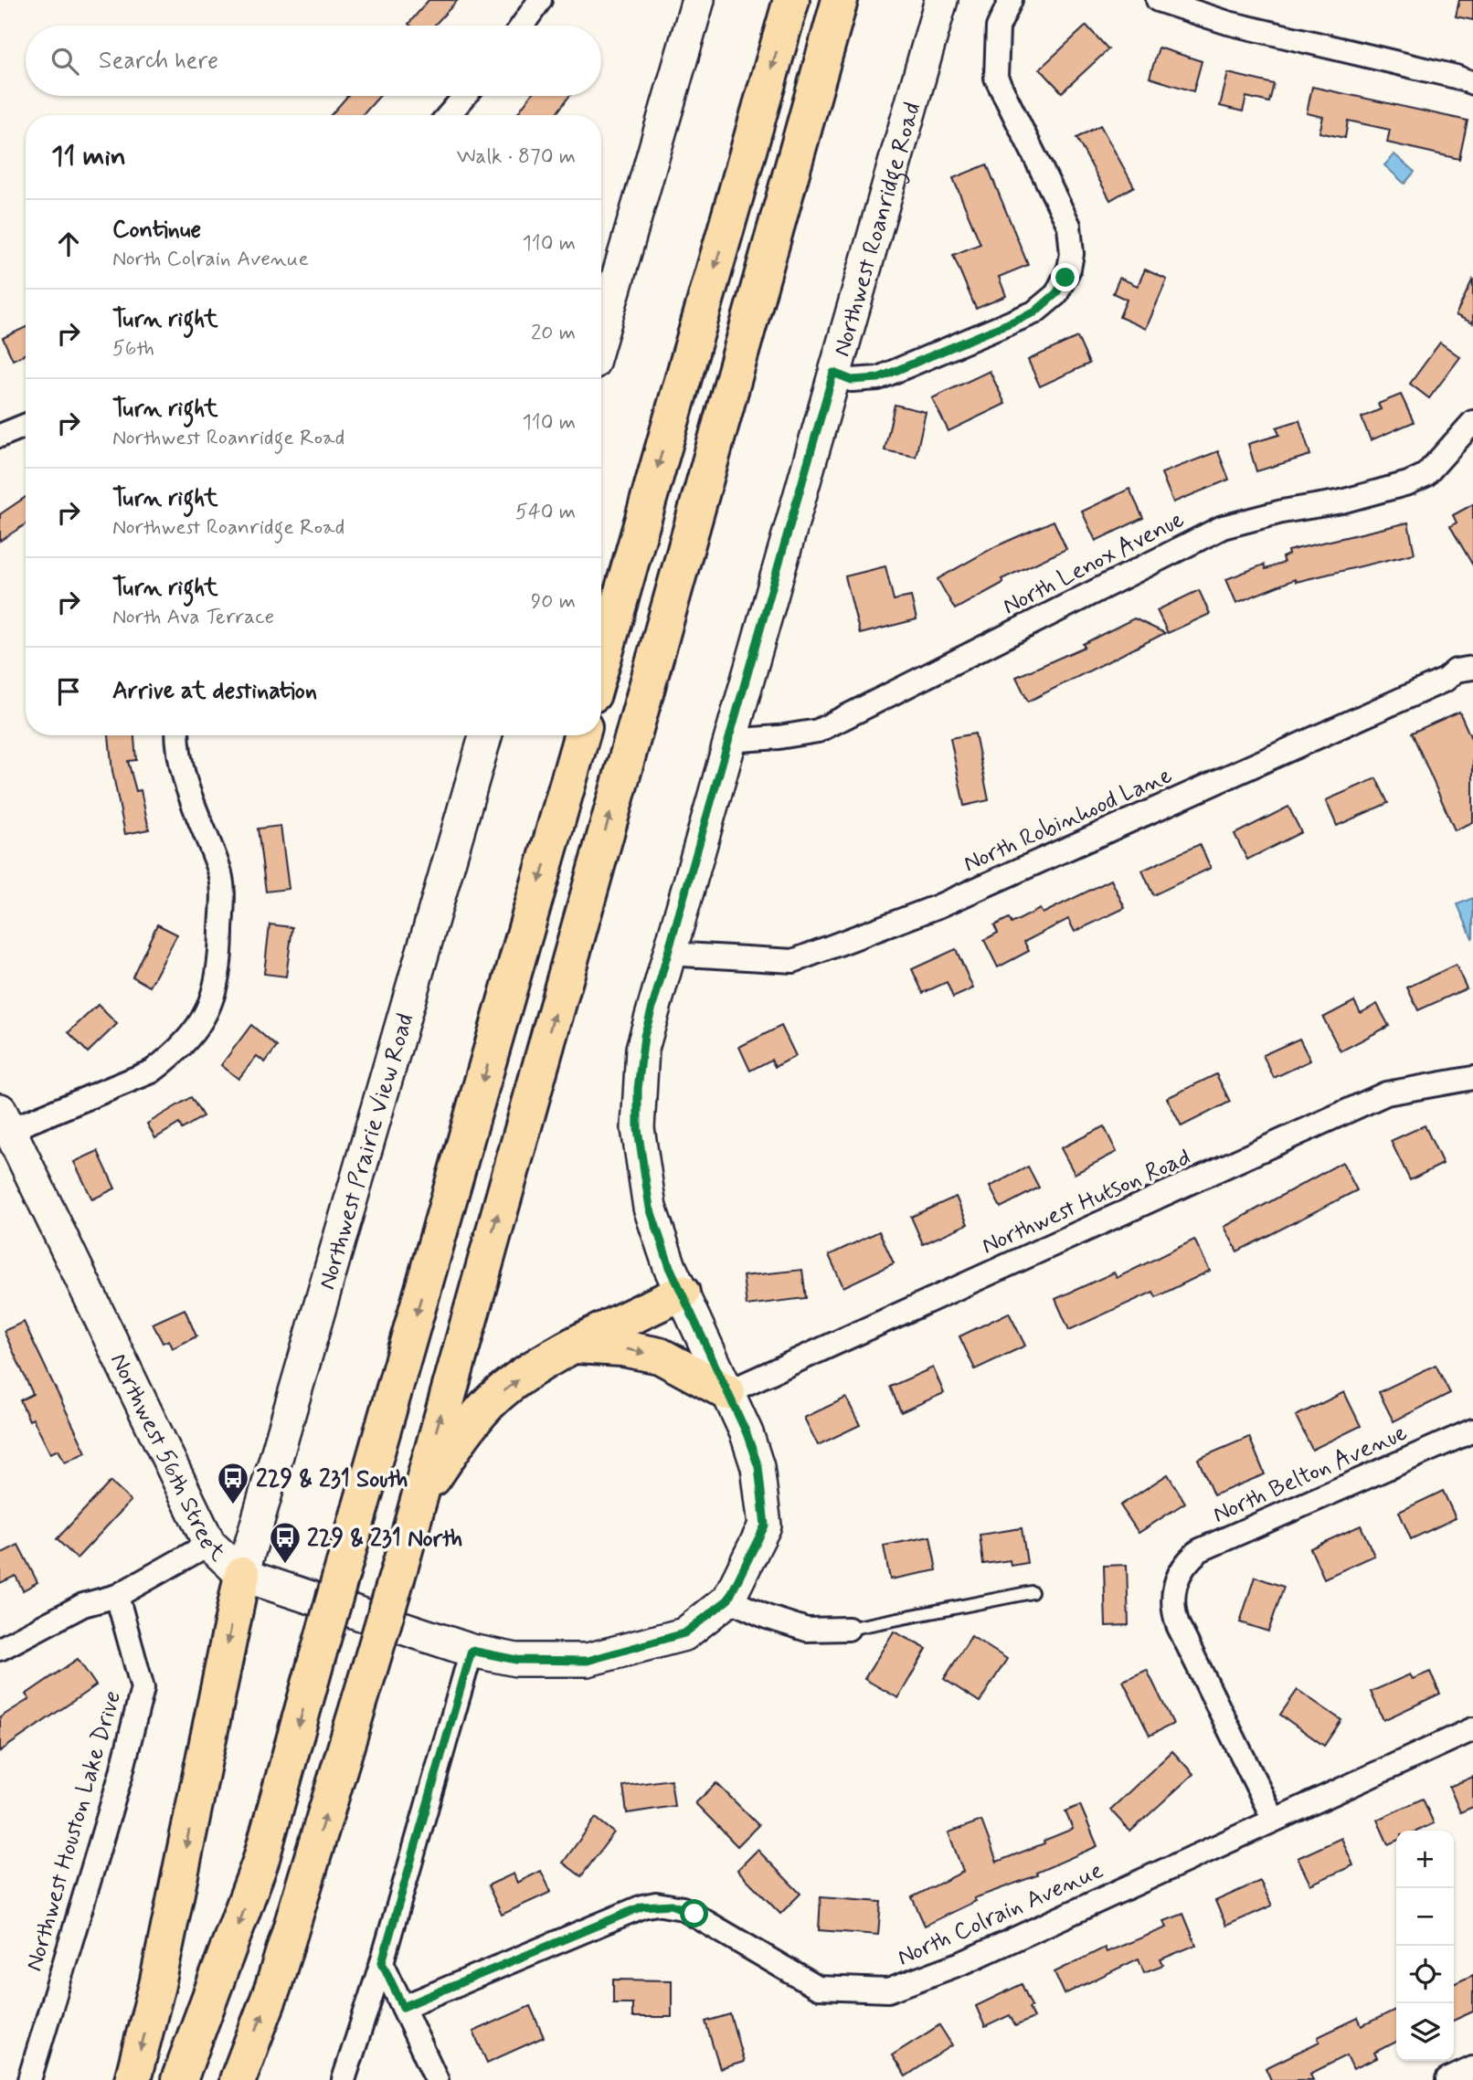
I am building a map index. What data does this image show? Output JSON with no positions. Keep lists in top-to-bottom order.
{
  "streets": {
    "street": [
      "Northwest Roanridge Road",
      "North Lenox Avenue",
      "North Robinhood Lane",
      "Northwest Prairie View Road",
      "Northwest Hutson Road",
      "Northwest 56th Street",
      "North Belton Avenue",
      "Northwest Houston Lake Drive",
      "North Colrain Avenue"
    ]
  },
  "crossings": [
    ["Northwest Roanridge Road", "North Lenox Avenue"],
    ["Northwest Roanridge Road", "North Robinhood Lane"],
    ["Northwest Roanridge Road", "Northwest Hutson Road"],
    ["Northwest Roanridge Road", "Northwest 56th Street"],
    ["Northwest Prairie View Road", "Northwest 56th Street"],
    ["North Belton Avenue", "North Colrain Avenue"]
  ],
  "places": {
    "bus stop": ["229 & 231 South", "229 & 231 North"]
  },
  "page": {
    "search": "Search here",
    "heading": ["11 min", "Walk · 870 m"],
    "list": [
      ["Continue", "North Colrain Avenue", "110 m"],
      ["Turn right", "56th", "20 m"],
      ["Turn right", "Northwest Roanridge Road", "110 m"],
      ["Turn right", "Northwest Roanridge Road", "540 m"],
      ["Turn right", "North Ava Terrace", "90 m"],
      "Arrive at destination"
    ],
    "map_buttons": ["+", "−"]
  }
}
